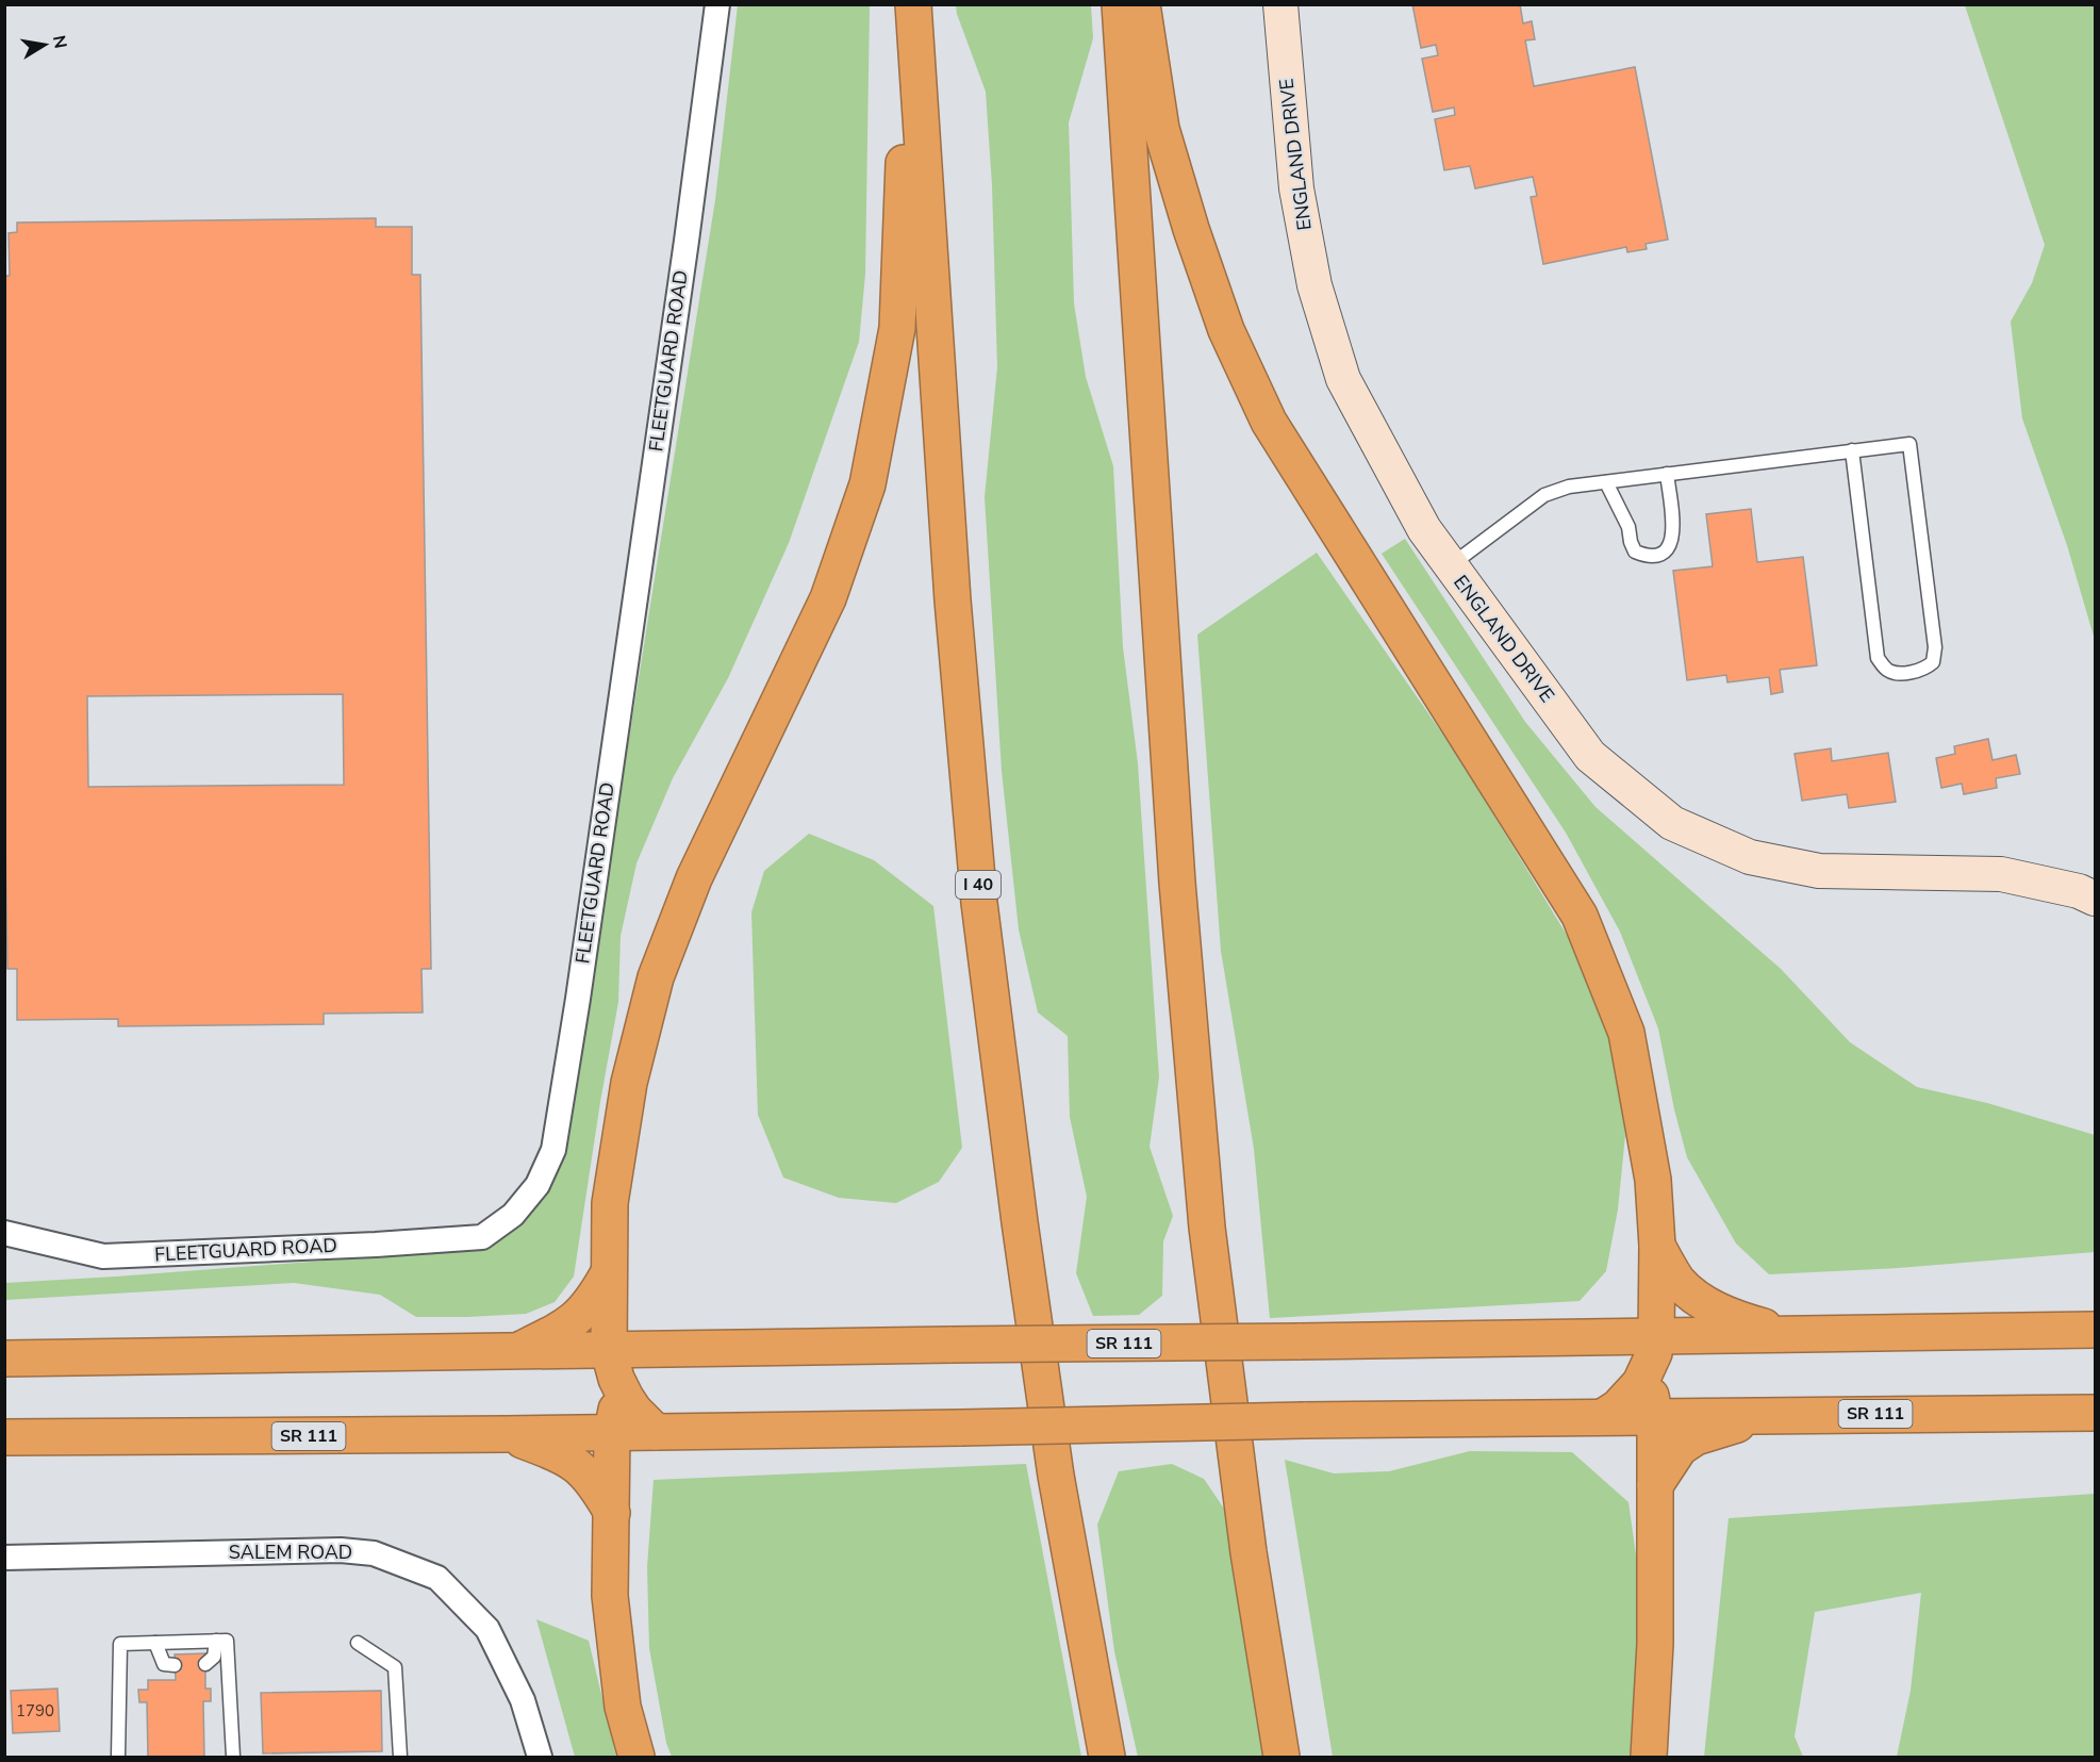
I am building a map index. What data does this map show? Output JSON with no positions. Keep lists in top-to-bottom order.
{
  "streets": {
    "highway": ["I 40", "SR 111"],
    "street": ["ENGLAND DRIVE", "FLEETGUARD ROAD", "SALEM ROAD"]
  },
  "house_numbers": ["1790"],
  "north": "right"
}
